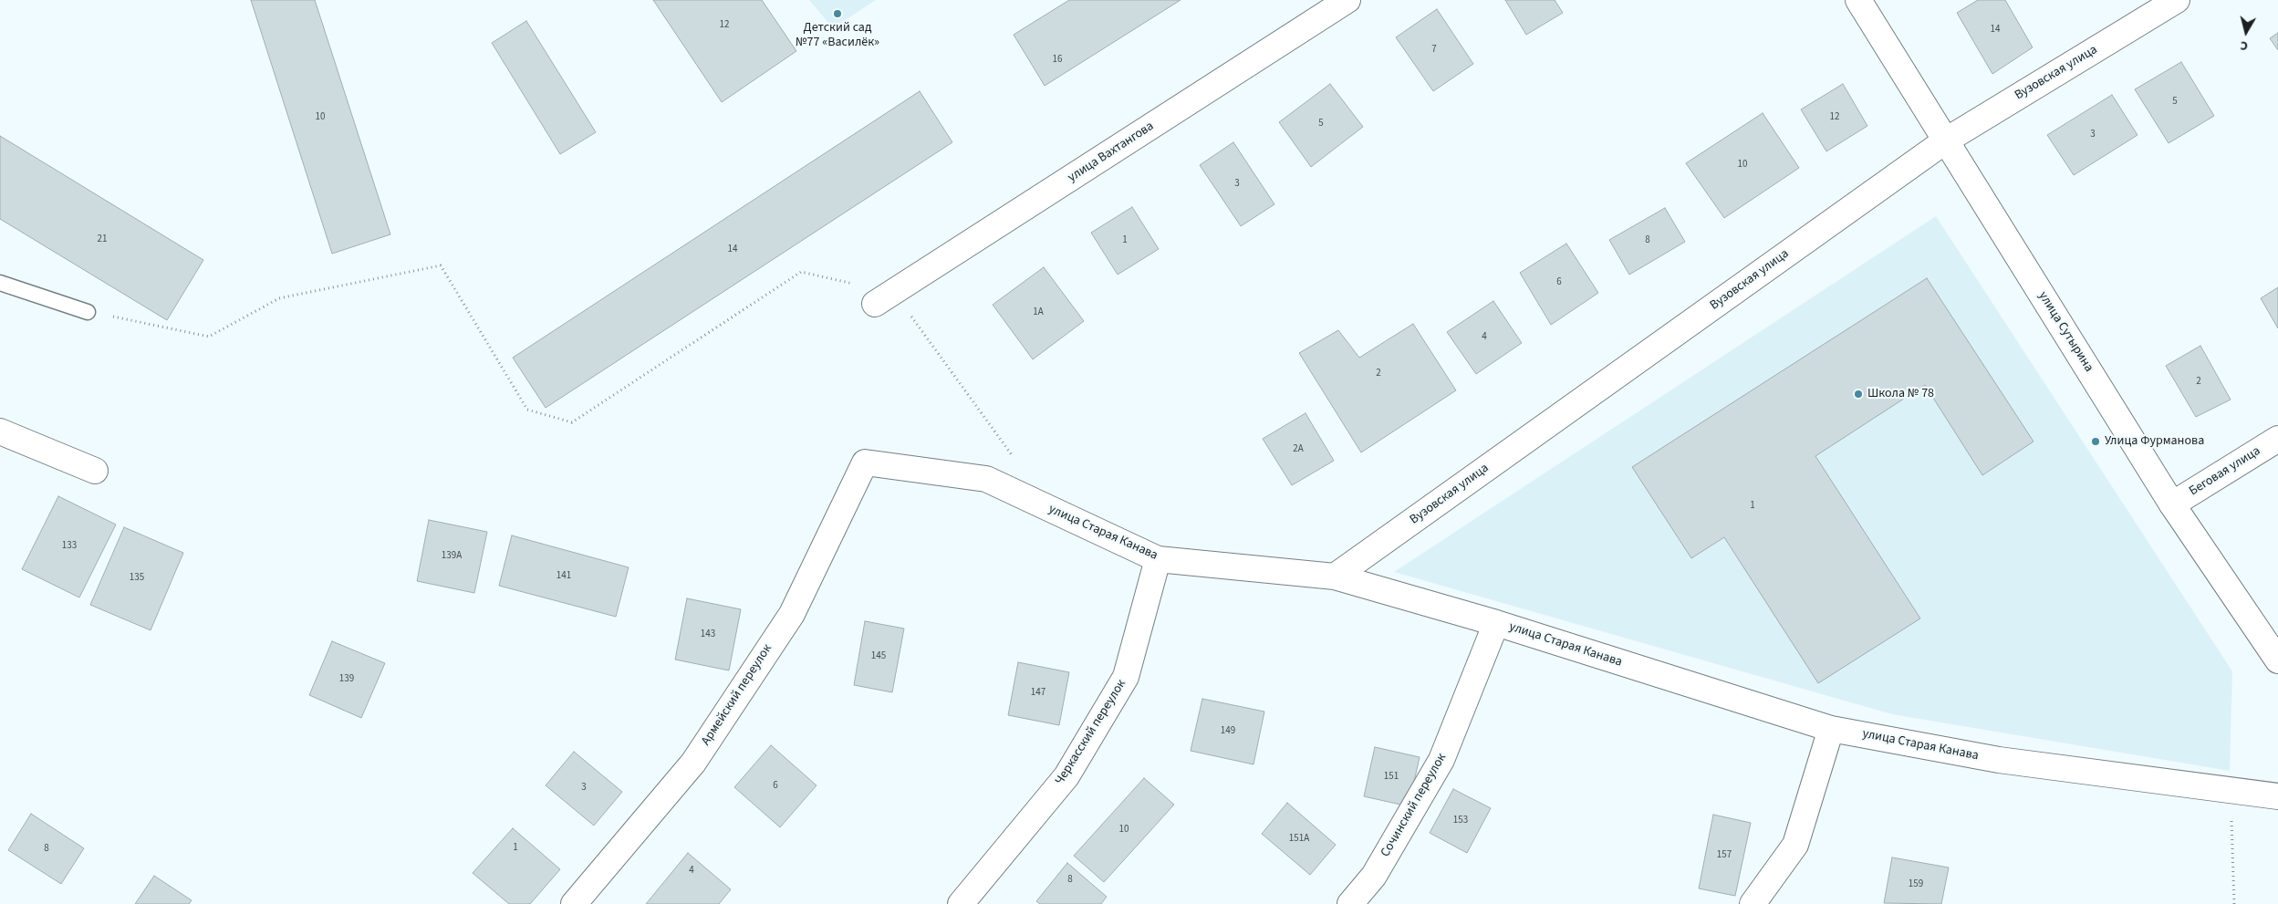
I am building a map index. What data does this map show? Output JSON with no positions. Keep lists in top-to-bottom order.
{
  "streets": {
    "street": [
      "Вузовская улица",
      "улица Вахтангова",
      "улица Сутырина",
      "Беговая улица",
      "улица Старая Канава",
      "Армейский переулок",
      "Черкасский переулок",
      "Сочинский переулок"
    ]
  },
  "crossings": [
    ["Вузовская улица", "улица Сутырина"],
    ["Вузовская улица", "улица Старая Канава"],
    ["улица Сутырина", "Беговая улица"],
    ["улица Старая Канава", "Армейский переулок"],
    ["улица Старая Канава", "Черкасский переулок"],
    ["улица Старая Канава", "Сочинский переулок"]
  ],
  "places": ["Детский сад №77 «Василёк»", "Школа № 78", "Улица Фурманова"],
  "house_numbers": [
    "12",
    "14",
    "7",
    "16",
    "5",
    "10",
    "12",
    "5",
    "3",
    "10",
    "3",
    "21",
    "1",
    "8",
    "14",
    "6",
    "1А",
    "4",
    "2",
    "2",
    "2А",
    "1",
    "133",
    "139А",
    "141",
    "135",
    "143",
    "145",
    "139",
    "147",
    "149",
    "151",
    "6",
    "3",
    "153",
    "10",
    "151А",
    "1",
    "8",
    "157",
    "4",
    "8",
    "159"
  ],
  "north": "bottom"
}
